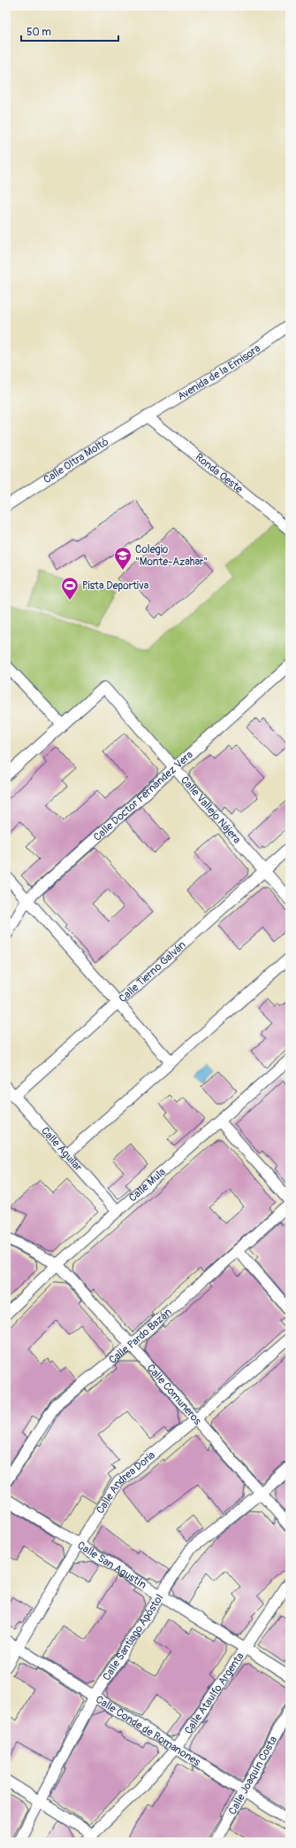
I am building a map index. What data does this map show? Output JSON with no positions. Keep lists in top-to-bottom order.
{
  "streets": {
    "street": [
      "Avenida de la Emisora",
      "Calle Oltra Moltó",
      "Ronda Oeste",
      "Calle Doctor Fernández Vera",
      "Calle Vallejo Nájera",
      "Calle Tierno Galván",
      "Calle Aguilar",
      "Calle Mula",
      "Calle Pardo Bazán",
      "Calle Comuneros",
      "Calle Andrea Doria",
      "Calle San Agustín",
      "Calle Santiago Apóstol",
      "Calle Ataulfo Argenta",
      "Calle Conde de Romanones",
      "Calle Joaquín Costa"
    ]
  },
  "crossings": [
    ["Avenida de la Emisora", "Calle Oltra Moltó"],
    ["Avenida de la Emisora", "Ronda Oeste"],
    ["Calle Oltra Moltó", "Ronda Oeste"],
    ["Calle Doctor Fernández Vera", "Calle Vallejo Nájera"],
    ["Calle Vallejo Nájera", "Calle Tierno Galván"],
    ["Calle Tierno Galván", "Calle Aguilar"],
    ["Calle Aguilar", "Calle Mula"],
    ["Calle Mula", "Calle Comuneros"],
    ["Calle Pardo Bazán", "Calle Comuneros"],
    ["Calle Comuneros", "Calle Andrea Doria"],
    ["Calle Comuneros", "Calle Santiago Apóstol"],
    ["Calle Andrea Doria", "Calle San Agustín"],
    ["Calle Andrea Doria", "Calle Conde de Romanones"],
    ["Calle San Agustín", "Calle Santiago Apóstol"],
    ["Calle San Agustín", "Calle Ataulfo Argenta"],
    ["Calle Santiago Apóstol", "Calle Conde de Romanones"],
    ["Calle Ataulfo Argenta", "Calle Conde de Romanones"],
    ["Calle Conde de Romanones", "Calle Joaquín Costa"]
  ],
  "places": {
    "school or university": ["Colegio \"Monte-Azahar\""],
    "sports": ["Pista Deportiva"]
  },
  "scale_bar": "50 m"
}
